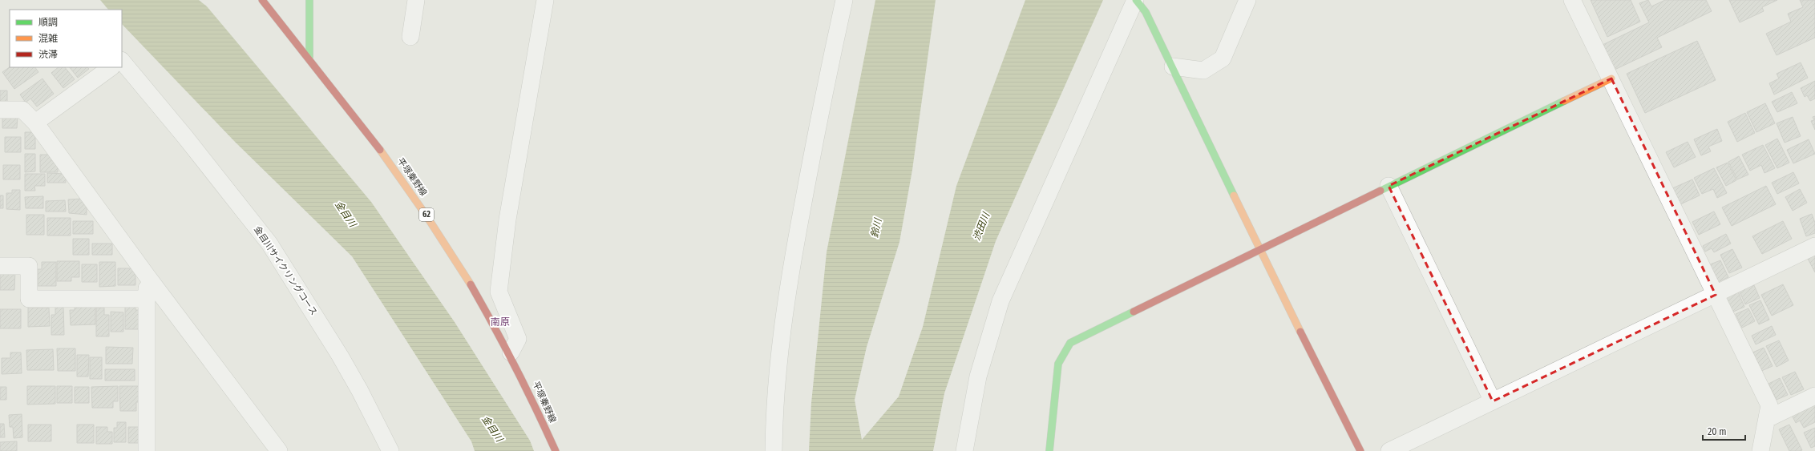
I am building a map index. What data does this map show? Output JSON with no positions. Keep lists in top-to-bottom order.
{
  "streets": {
    "street": ["平塚秦野線", "62", "金目川サイクリングコース"]
  },
  "districts": ["南原"],
  "water": ["金目川", "渋田川", "鈴川"],
  "legend": ["順調", "混雑", "渋滞"],
  "scale_bar": "20 m"
}
